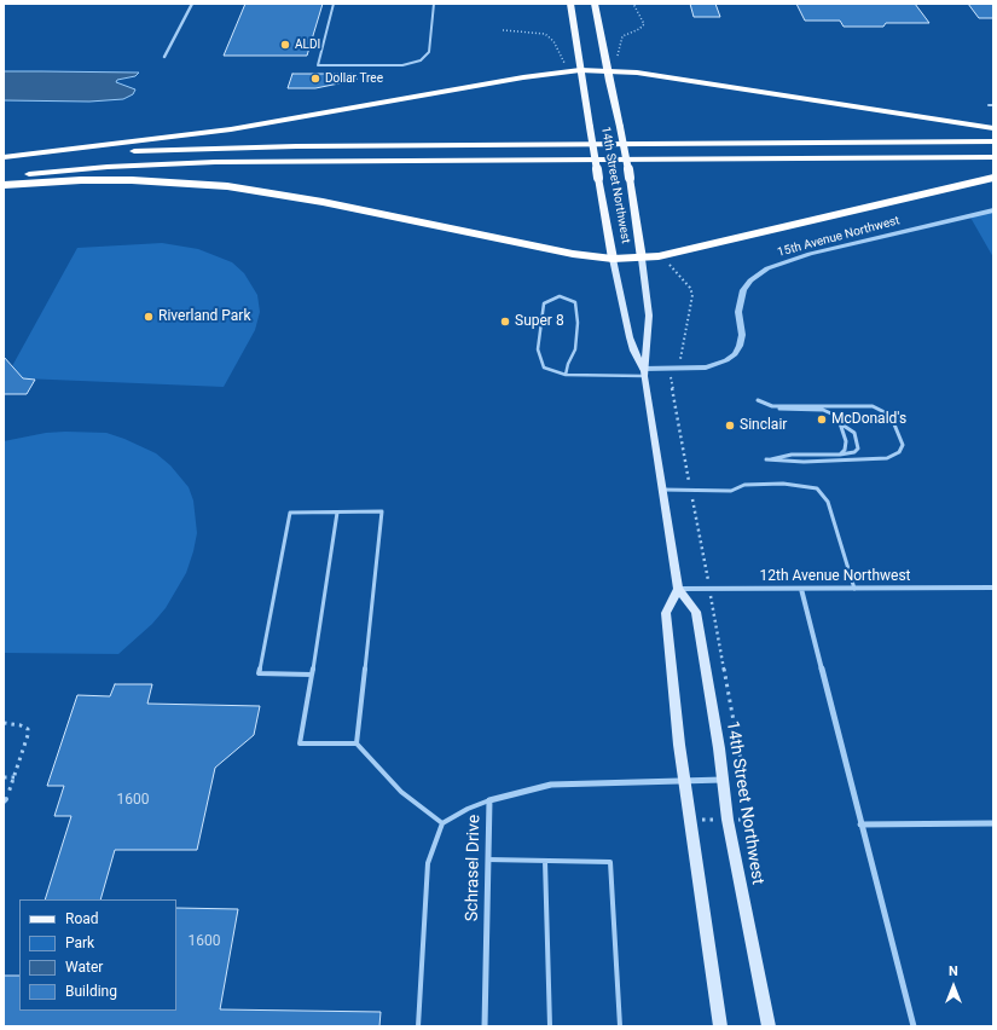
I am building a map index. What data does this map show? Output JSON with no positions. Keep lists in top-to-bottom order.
{
  "streets": {
    "main road": ["14th Street Northwest"],
    "street": ["15th Avenue Northwest", "12th Avenue Northwest", "Schrasel Drive"]
  },
  "crossings": [
    ["14th Street Northwest", "15th Avenue Northwest"],
    ["14th Street Northwest", "12th Avenue Northwest"],
    ["14th Street Northwest", "Schrasel Drive"]
  ],
  "places": [
    "ALDI",
    "Dollar Tree",
    "Riverland Park",
    "Super 8",
    "McDonald's",
    "Sinclair"
  ],
  "house_numbers": ["1600", "1600"],
  "legend": [
    "Road",
    "Park",
    "Water",
    "Building"
  ],
  "north": "top"
}
